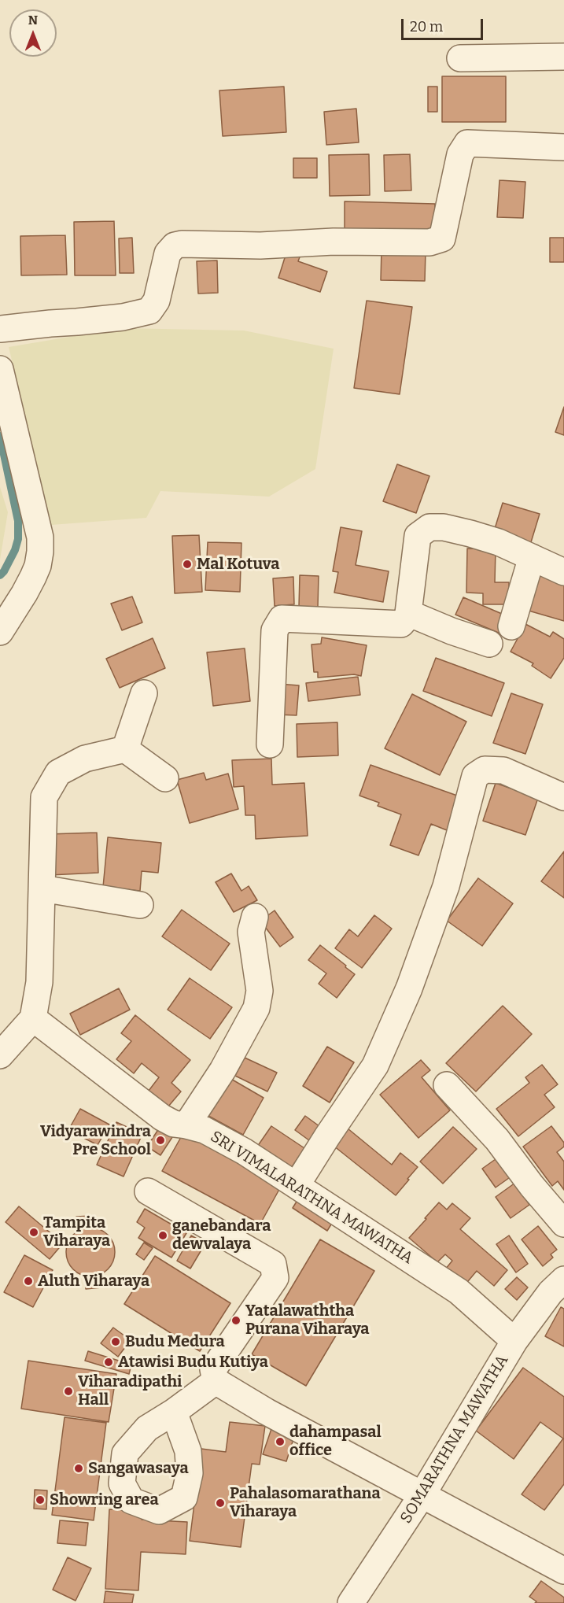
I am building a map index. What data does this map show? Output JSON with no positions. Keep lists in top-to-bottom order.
{
  "streets": {
    "street": ["SRI VIMALARATHNA MAWATHA", "SOMARATHNA MAWATHA"]
  },
  "crossings": [
    ["SRI VIMALARATHNA MAWATHA", "SOMARATHNA MAWATHA"]
  ],
  "places": [
    "Mal Kotuva",
    "Vidyarawindra Pre School",
    "Tampita Viharaya",
    "ganebandara dewvalaya",
    "Aluth Viharaya",
    "Yatalawaththa Purana Viharaya",
    "Budu Medura",
    "Atawisi Budu Kutiya",
    "Viharadipathi Hall",
    "dahampasal office",
    "Sangawasaya",
    "Showring area",
    "Pahalasomarathana Viharaya"
  ],
  "scale_bar": "20 m",
  "north": "top"
}
